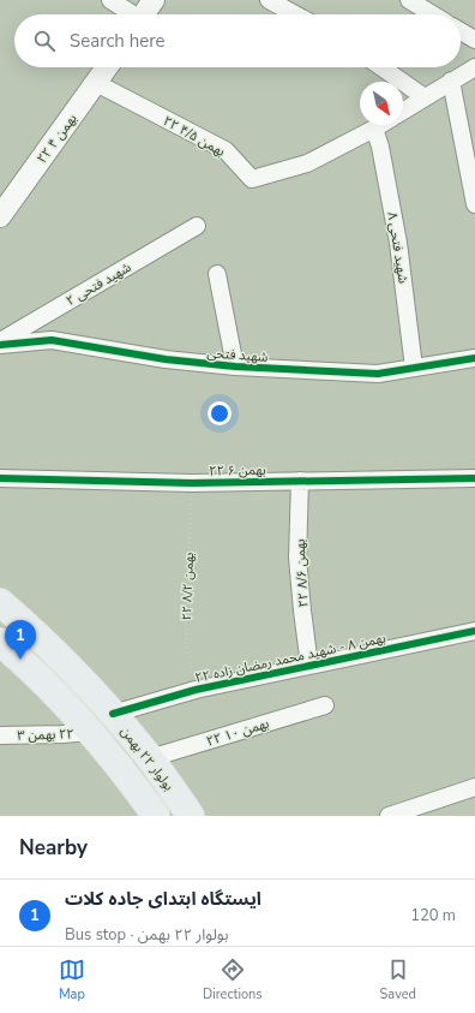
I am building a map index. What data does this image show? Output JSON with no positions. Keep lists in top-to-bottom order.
{
  "streets": {
    "main road": ["بولوار ۲۲ بهمن"],
    "street": [
      "۲۲ بهمن ۴/۵",
      "۲۲ بهمن ۴",
      "شهید فتحی ۸",
      "شهید فتحی ۲",
      "شهید فتحی",
      "۲۲ بهمن ۶",
      "۲۲ بهمن ۸/۶",
      "۲۲ بهمن ۸ - شهید محمد رمضان زاده",
      "۲۲ بهمن ۱۰",
      "٢٢ بهمن ۳"
    ],
    "path": ["۲۲ بهمن ۸/۲"]
  },
  "crossings": [
    ["۲۲ بهمن ۴/۵", "۲۲ بهمن ۴"],
    ["۲۲ بهمن ۴/۵", "شهید فتحی ۸"],
    ["شهید فتحی ۸", "شهید فتحی"],
    ["شهید فتحی ۲", "شهید فتحی"],
    ["۲۲ بهمن ۶", "۲۲ بهمن ۸/۶"],
    ["۲۲ بهمن ۶", "۲۲ بهمن ۸/۲"],
    ["۲۲ بهمن ۸/۶", "۲۲ بهمن ۸ - شهید محمد رمضان زاده"],
    ["۲۲ بهمن ۸/۲", "۲۲ بهمن ۸ - شهید محمد رمضان زاده"],
    ["۲۲ بهمن ۸ - شهید محمد رمضان زاده", "بولوار ۲۲ بهمن"],
    ["۲۲ بهمن ۱۰", "بولوار ۲۲ بهمن"],
    ["٢٢ بهمن ۳", "بولوار ۲۲ بهمن"]
  ],
  "north": "bottom right",
  "page": {
    "search": "Search here",
    "pins": "1",
    "heading": "Nearby",
    "list": [
      {
        "mark": "1",
        "name": "ایستگاه ابتدای جاده کلات",
        "note": "Bus stop · بولوار ۲۲ بهمن",
        "value": "120 m"
      }
    ],
    "nav": ["Map", "Directions", "Saved"]
  }
}
